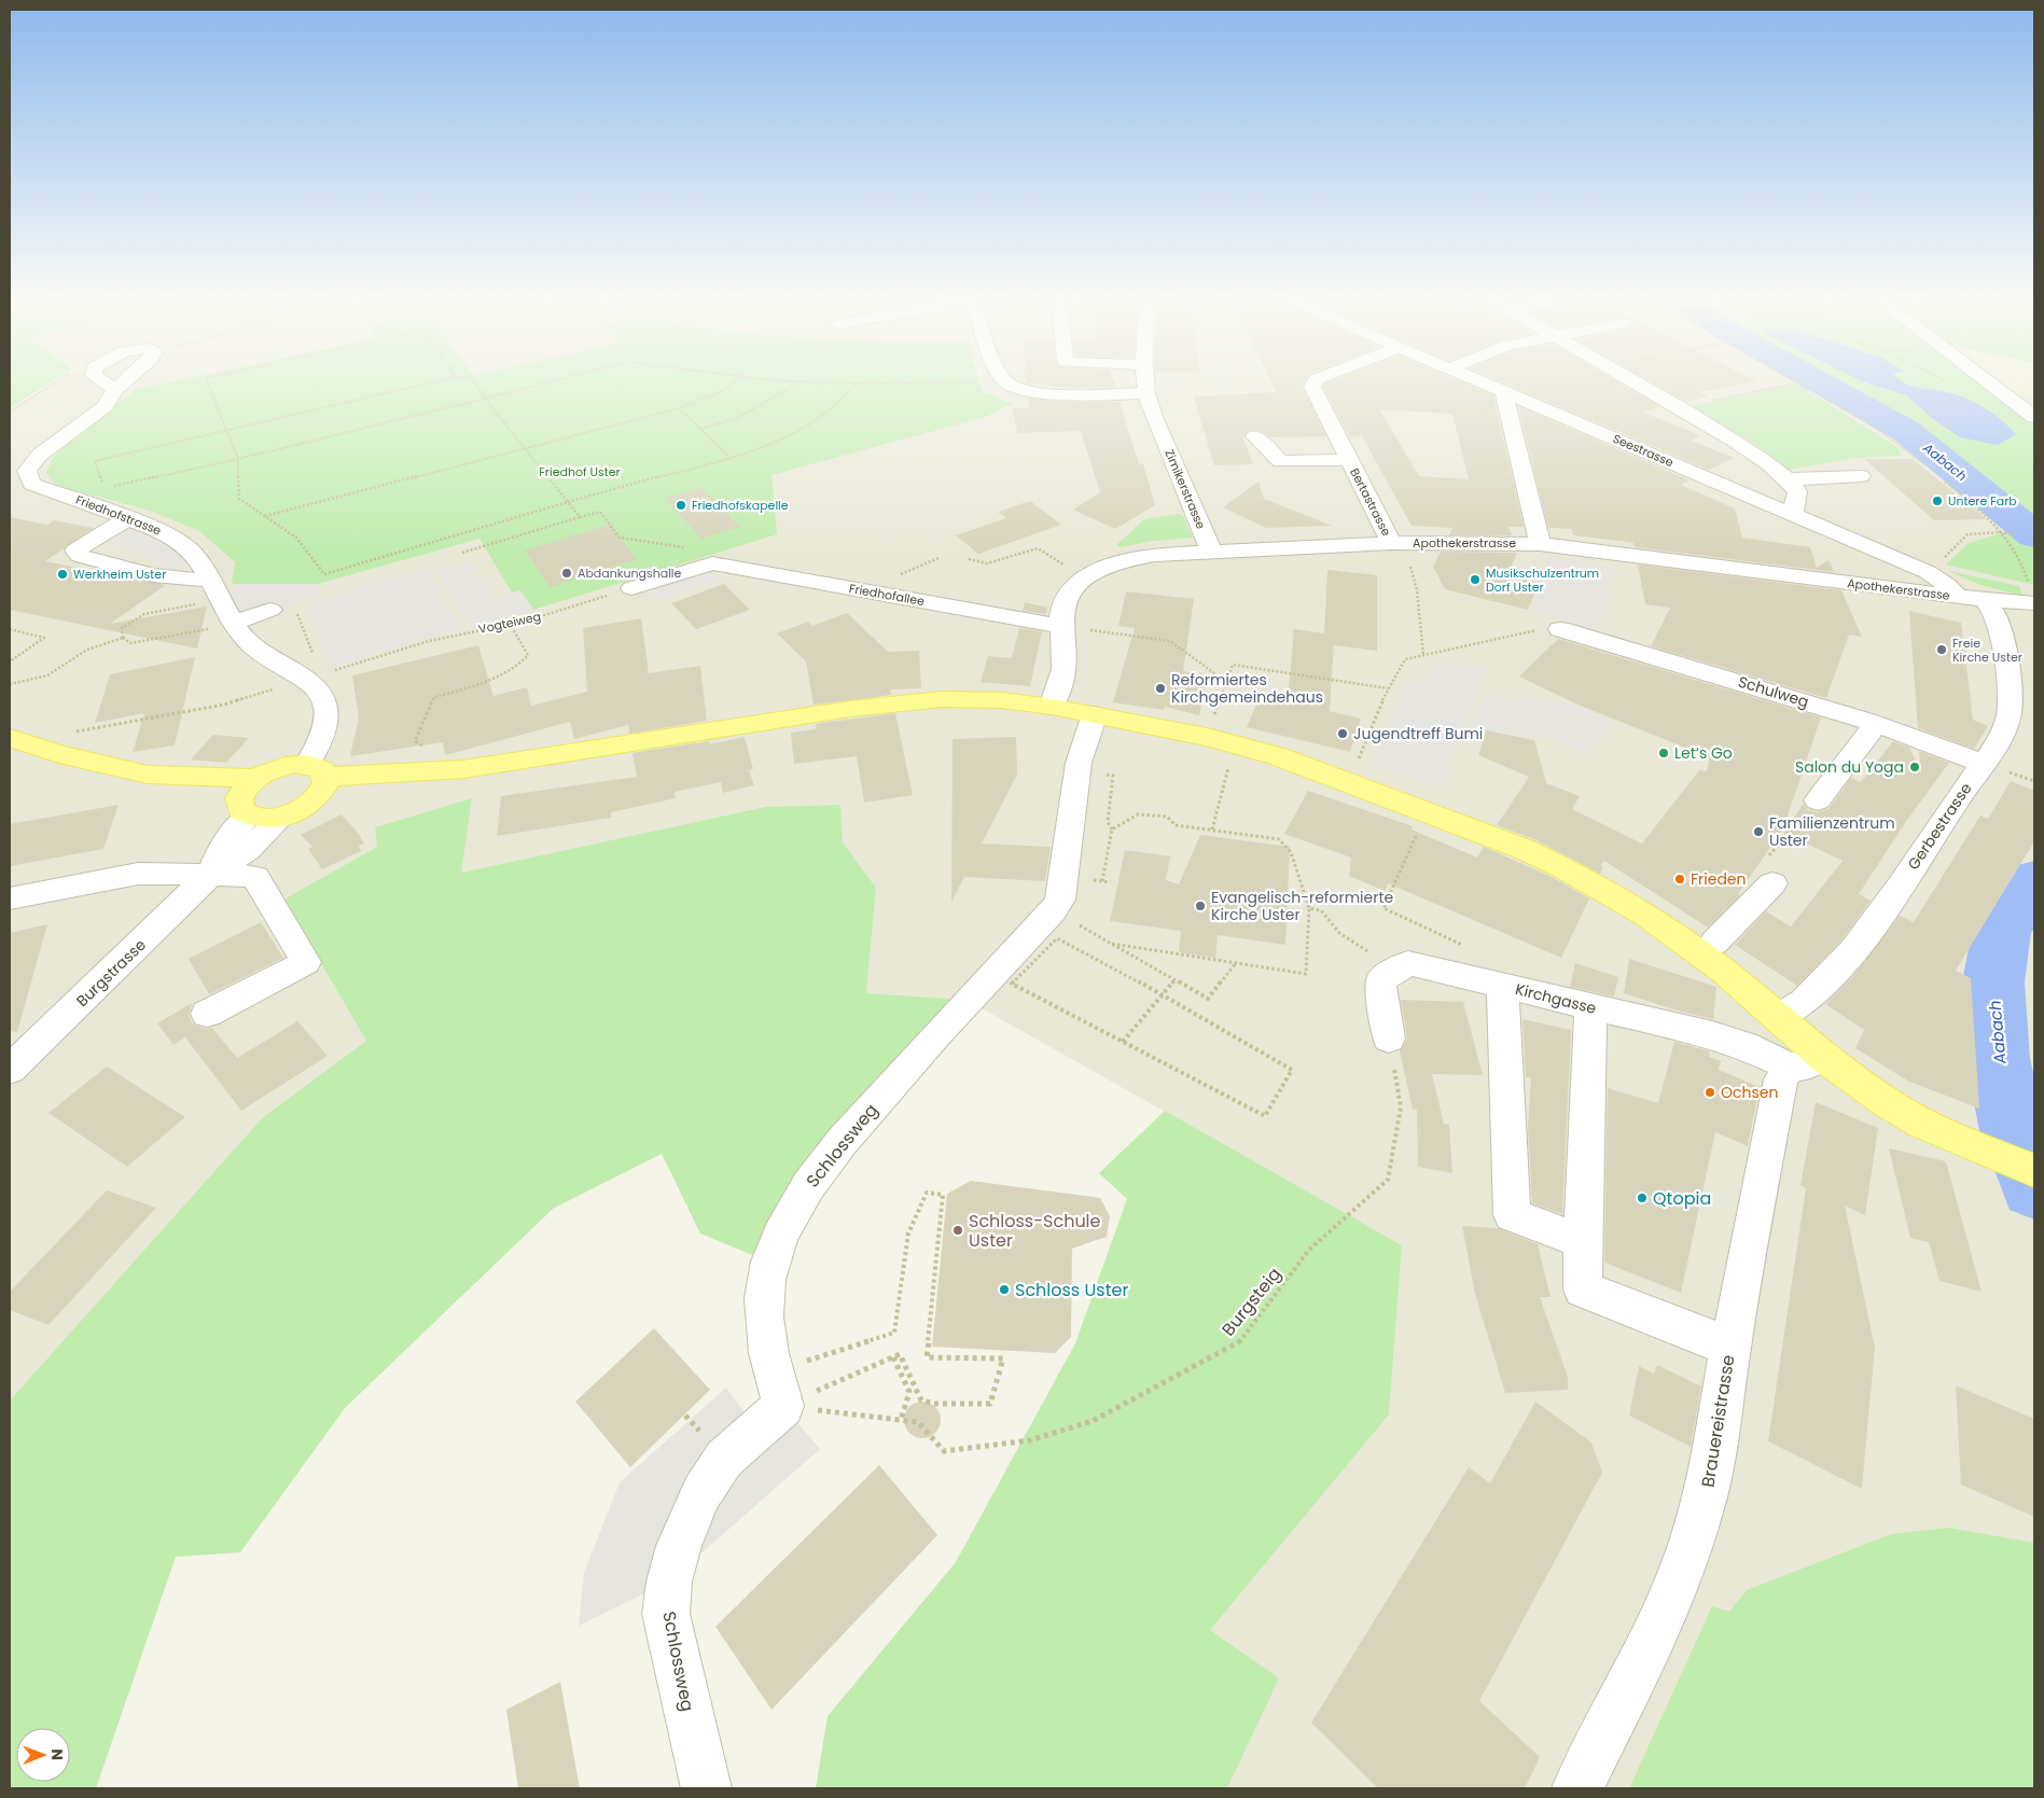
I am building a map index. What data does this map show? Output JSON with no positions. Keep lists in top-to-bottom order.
{
  "streets": {
    "street": [
      "Seestrasse",
      "Zimikerstrasse",
      "Bertastrasse",
      "Friedhofstrasse",
      "Apothekerstrasse",
      "Friedhofallee",
      "Schulweg",
      "Gerbestrasse",
      "Burgstrasse",
      "Kirchgasse",
      "Schlossweg",
      "Brauereistrasse"
    ],
    "path": ["Vogteiweg", "Burgsteig"]
  },
  "crossings": [
    ["Seestrasse", "Apothekerstrasse"],
    ["Zimikerstrasse", "Apothekerstrasse"],
    ["Bertastrasse", "Apothekerstrasse"],
    ["Friedhofstrasse", "Vogteiweg"],
    ["Apothekerstrasse", "Friedhofallee"],
    ["Apothekerstrasse", "Gerbestrasse"],
    ["Friedhofallee", "Vogteiweg"],
    ["Schulweg", "Gerbestrasse"],
    ["Kirchgasse", "Brauereistrasse"]
  ],
  "water": ["Aabach"],
  "parks": ["Friedhof Uster"],
  "places": [
    "Untere Farb",
    "Friedhofskapelle",
    "Abdankungshalle",
    "Werkheim Uster",
    "Musikschulzentrum Dorf Uster",
    "Freie Kirche Uster",
    "Reformiertes Kirchgemeindehaus",
    "Jugendtreff Bumi",
    "Let‘s Go",
    "Salon du Yoga",
    "Familienzentrum Uster",
    "Frieden",
    "Evangelisch-reformierte Kirche Uster",
    "Ochsen",
    "Qtopia",
    "Schloss-Schule Uster",
    "Schloss Uster"
  ],
  "north": "right"
}
